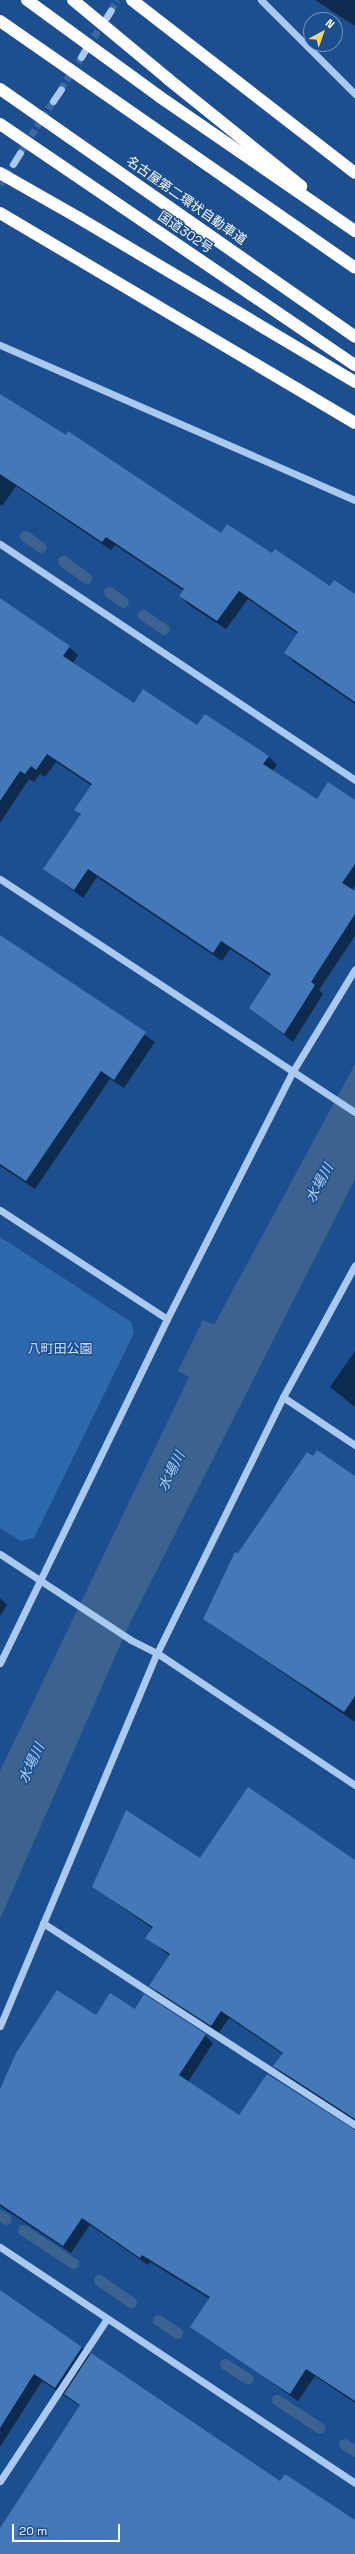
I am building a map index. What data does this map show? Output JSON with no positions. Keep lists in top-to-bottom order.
{
  "streets": {
    "highway": ["名古屋第二環状自動車道", "国道302号"]
  },
  "water": ["水場川"],
  "parks": ["八町田公園"],
  "scale_bar": "20 m",
  "north": "top right"
}
